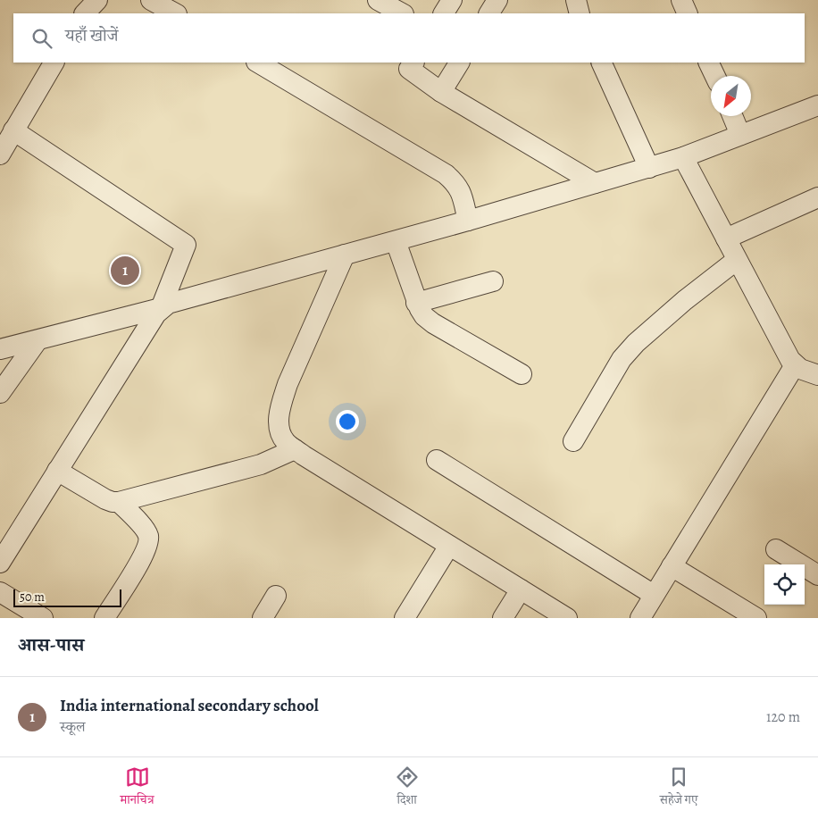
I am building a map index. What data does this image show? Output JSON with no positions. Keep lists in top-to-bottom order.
{
  "scale_bar": "50 m",
  "north": "bottom left",
  "page": {
    "search": "यहाँ खोजें",
    "pins": "1",
    "scale": "50 m",
    "heading": "आस-पास",
    "list": [
      {
        "mark": "1",
        "name": "India international secondary school",
        "note": "स्कूल",
        "value": "120 m"
      }
    ],
    "nav": ["मानचित्र", "दिशा", "सहेजे गए"]
  }
}
